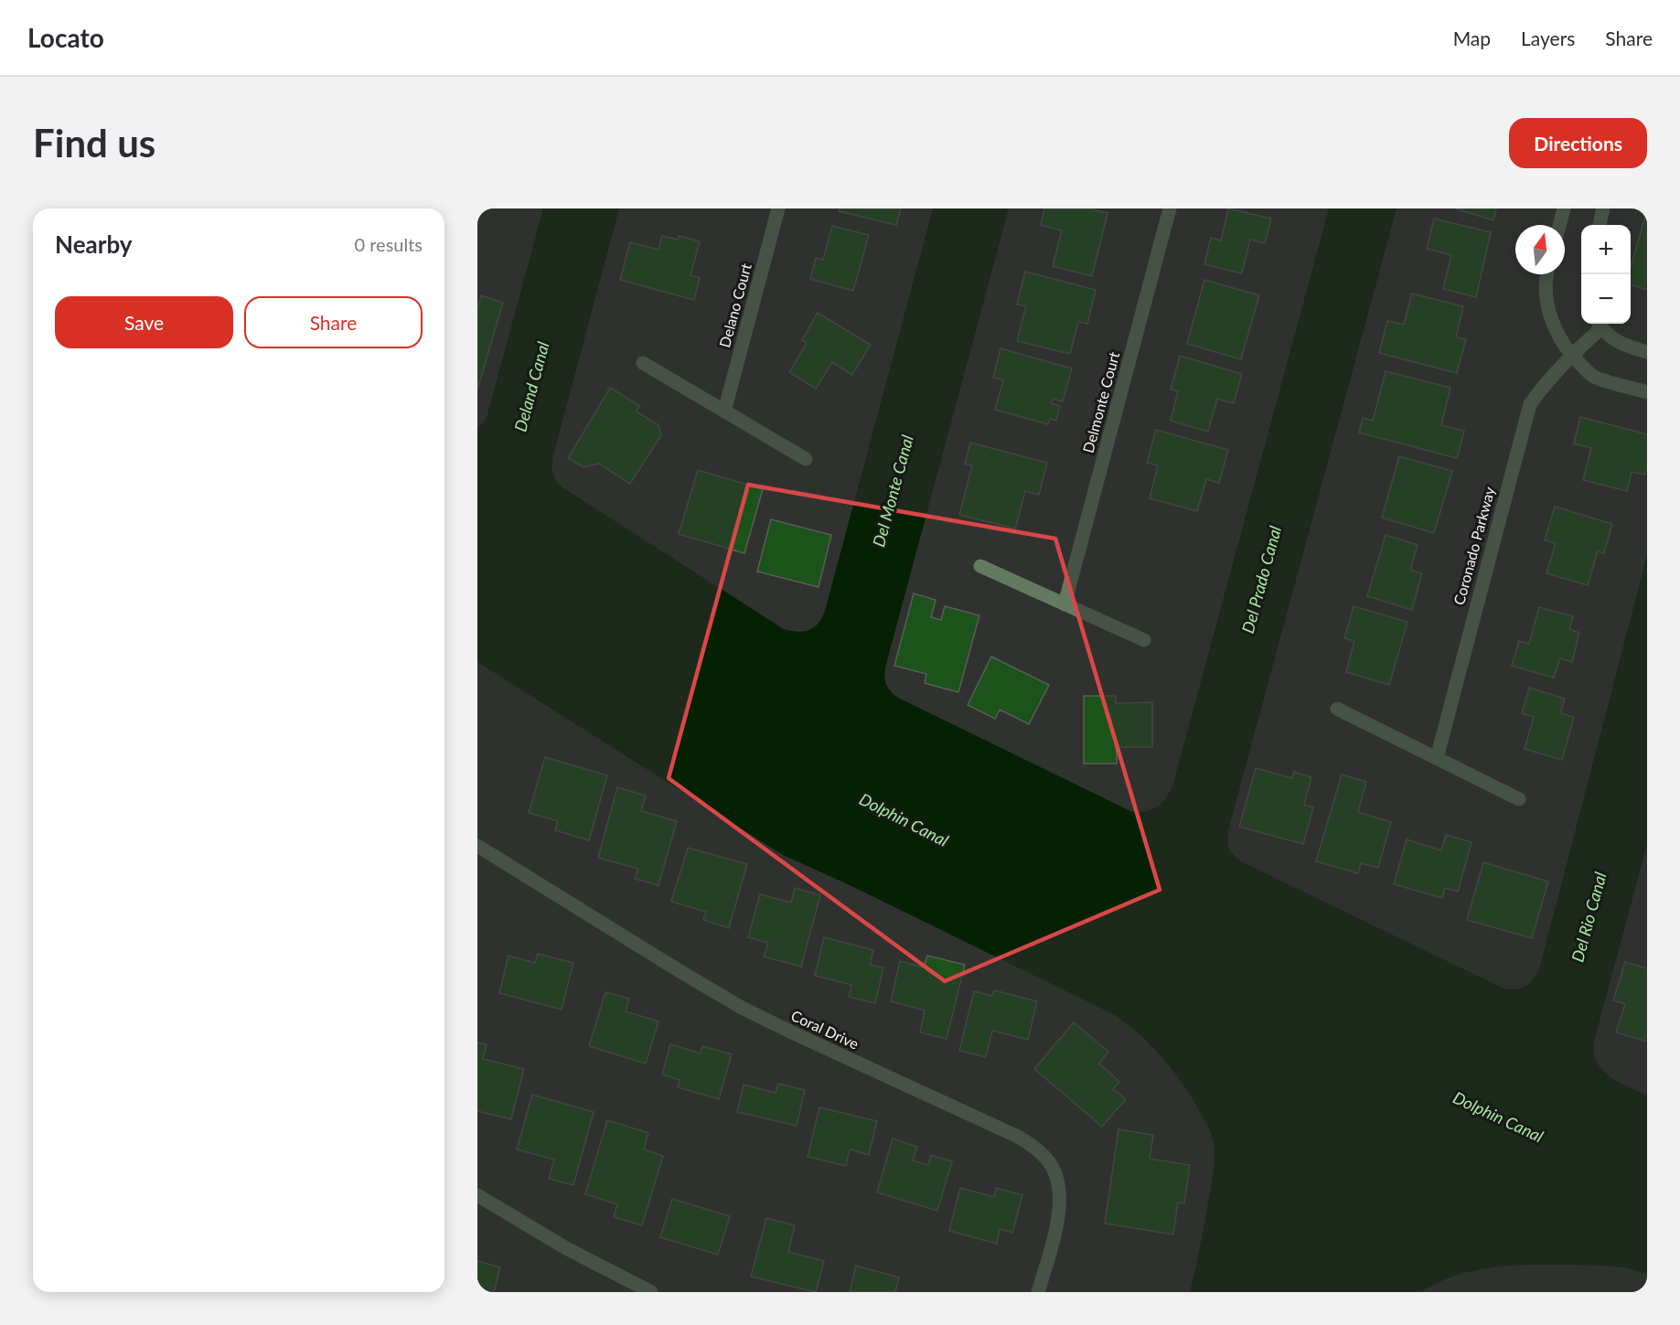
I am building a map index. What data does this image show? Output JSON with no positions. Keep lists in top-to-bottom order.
{
  "streets": {
    "street": [
      "Delano Court",
      "Delmonte Court",
      "Coronado Parkway",
      "Coral Drive"
    ]
  },
  "water": [
    "Deland Canal",
    "Del Monte Canal",
    "Del Prado Canal",
    "Dolphin Canal",
    "Del Rio Canal"
  ],
  "north": "top",
  "page": {
    "header": "Locato",
    "nav": ["Map", "Layers", "Share"],
    "buttons": [
      "Directions",
      ["Save", "Share"]
    ],
    "title": "Find us",
    "heading": ["Nearby", "0 results"],
    "map_buttons": ["+", "−"]
  }
}
